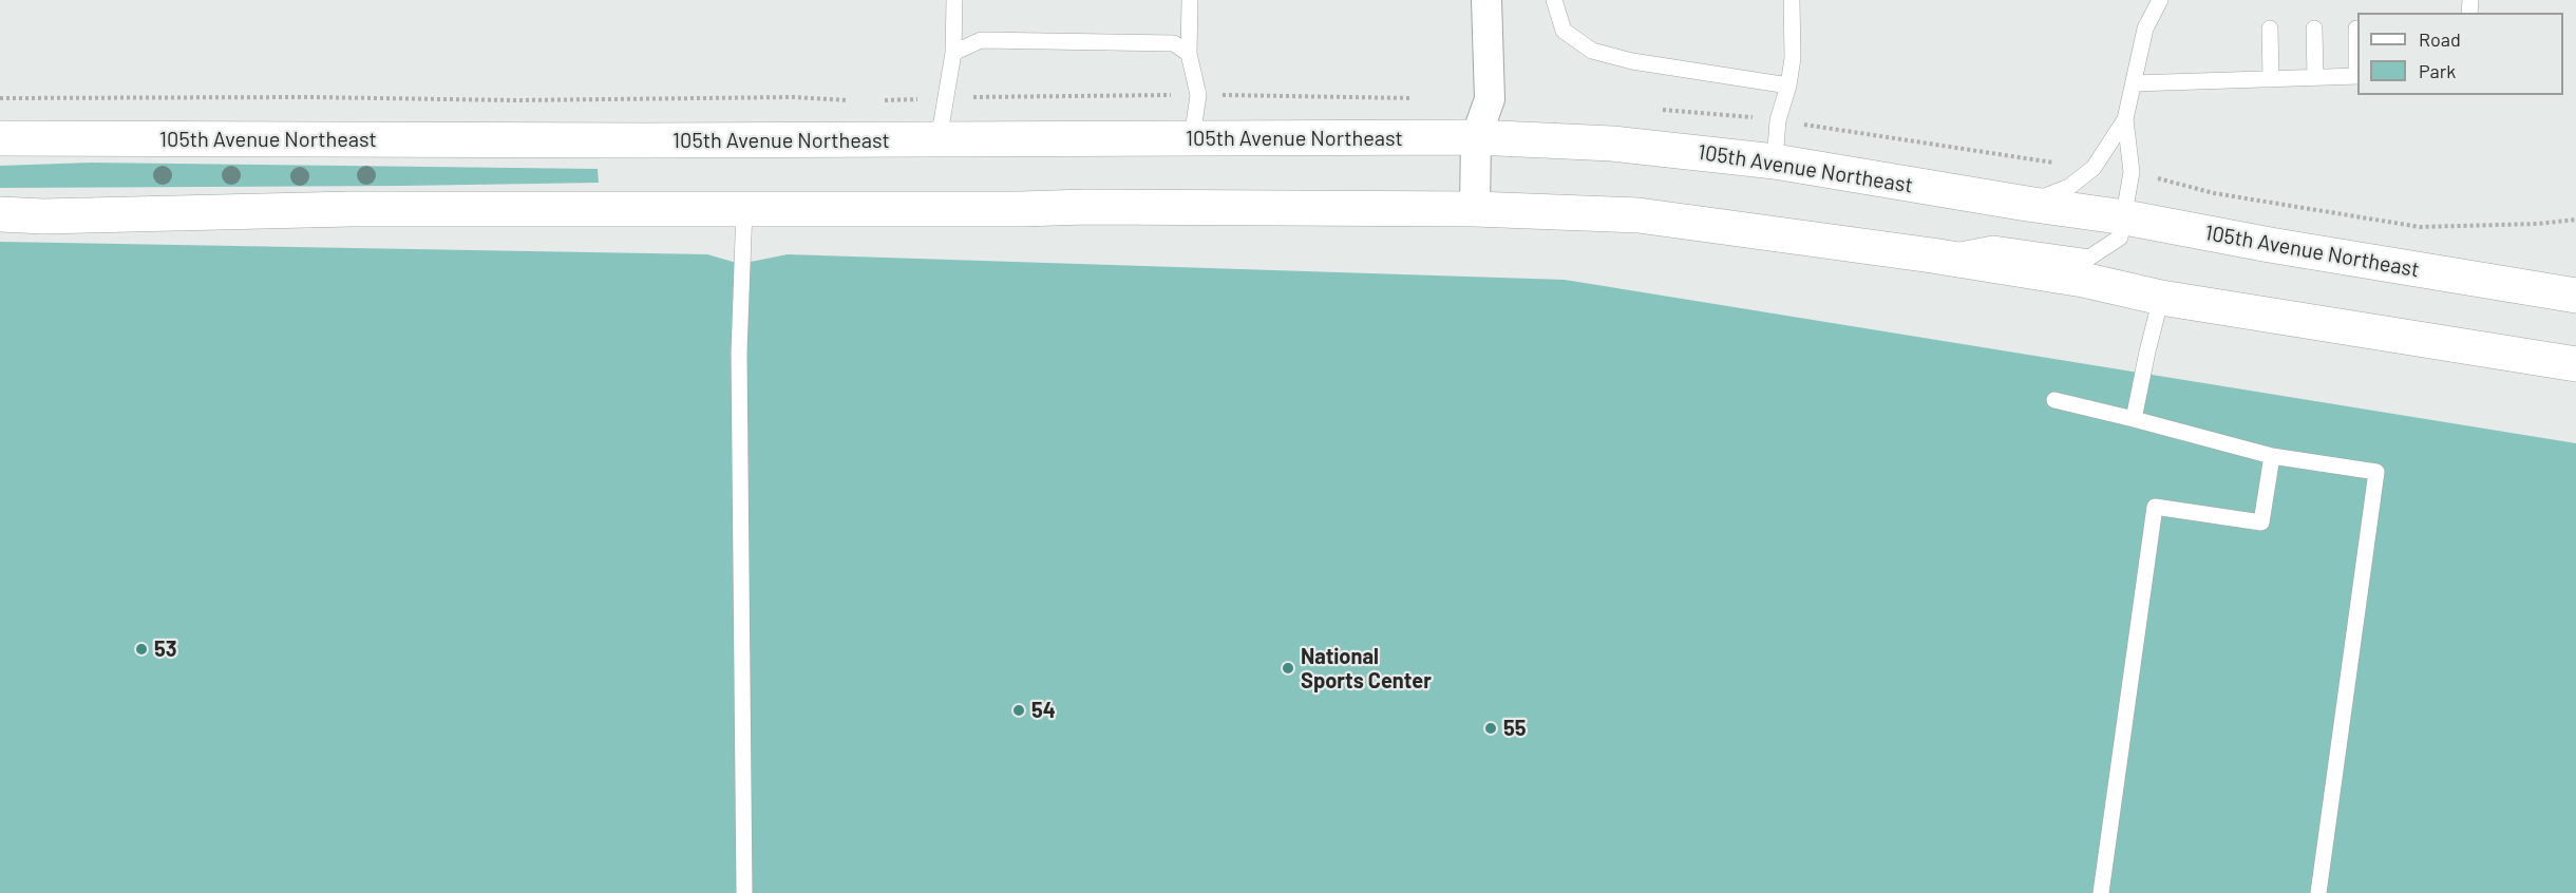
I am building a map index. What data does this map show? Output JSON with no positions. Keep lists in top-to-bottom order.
{
  "streets": {
    "street": ["105th Avenue Northeast"]
  },
  "places": [
    "53",
    "National Sports Center",
    "54",
    "55"
  ],
  "legend": ["Road", "Park"]
}
